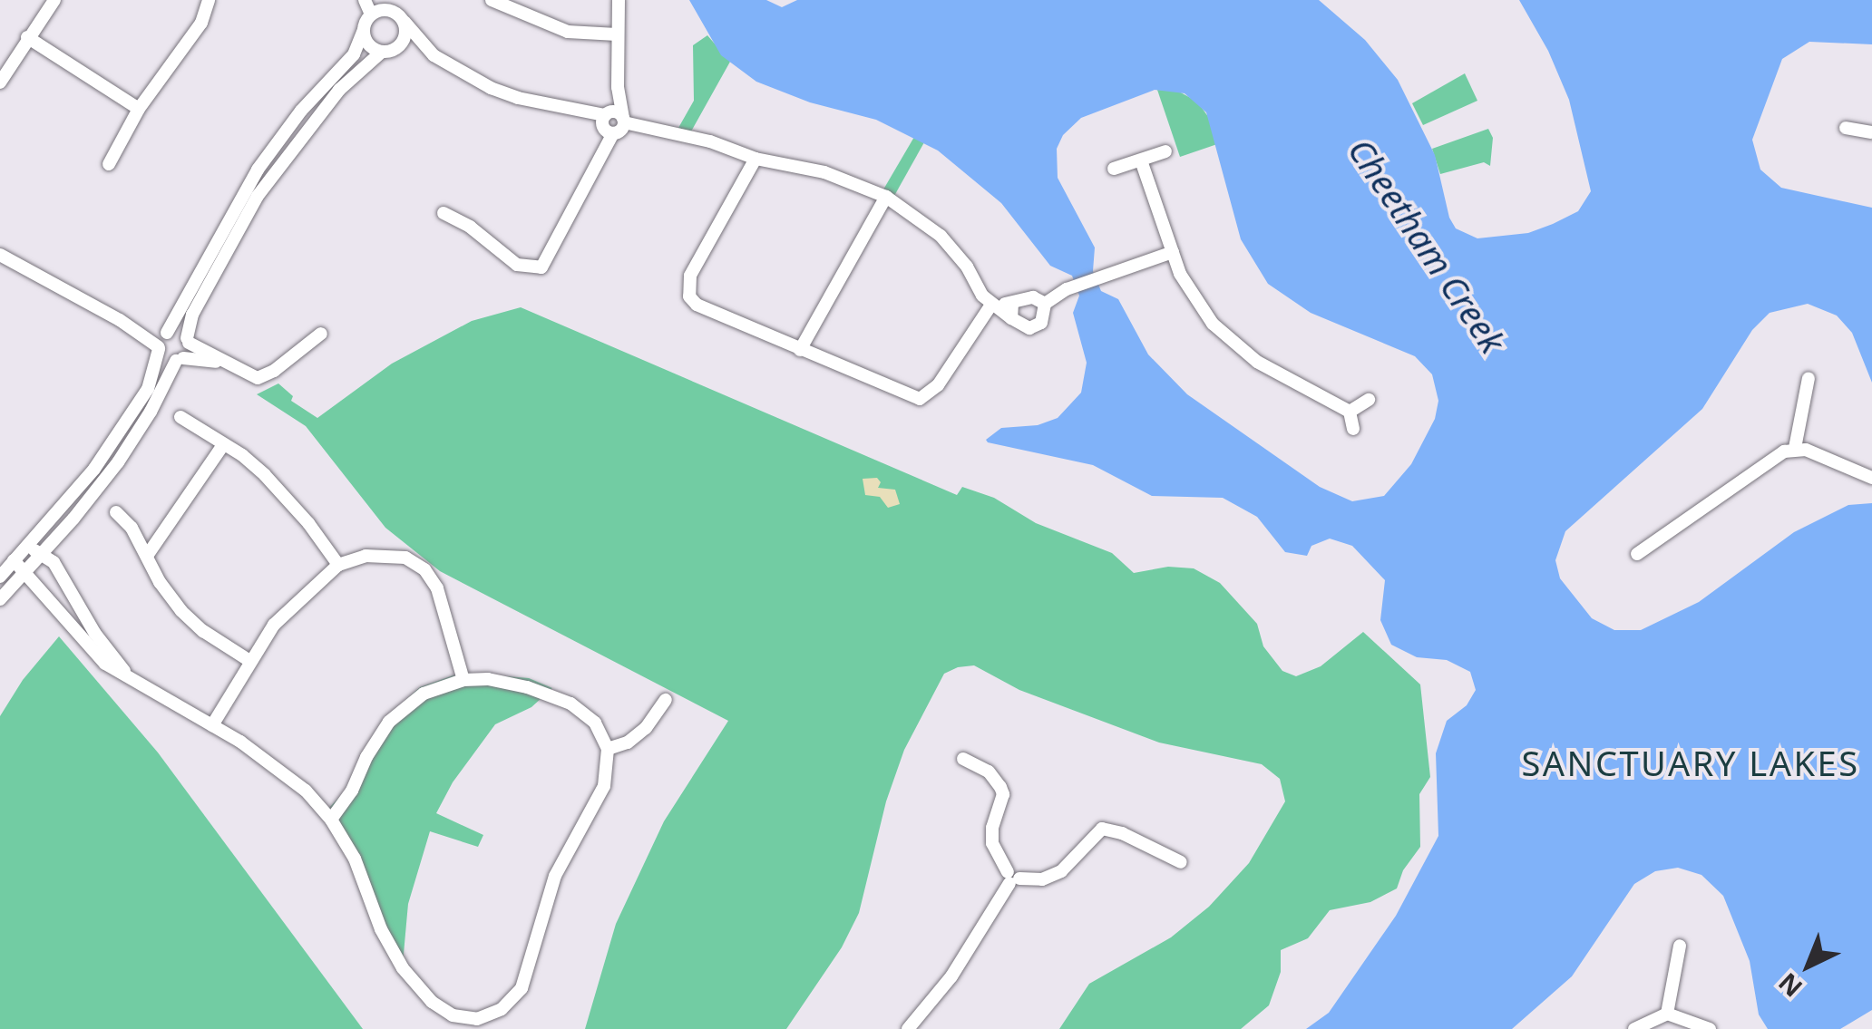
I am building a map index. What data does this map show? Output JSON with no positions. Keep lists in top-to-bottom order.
{
  "districts": ["SANCTUARY LAKES"],
  "water": ["Cheetham Creek"],
  "north": "bottom left"
}
